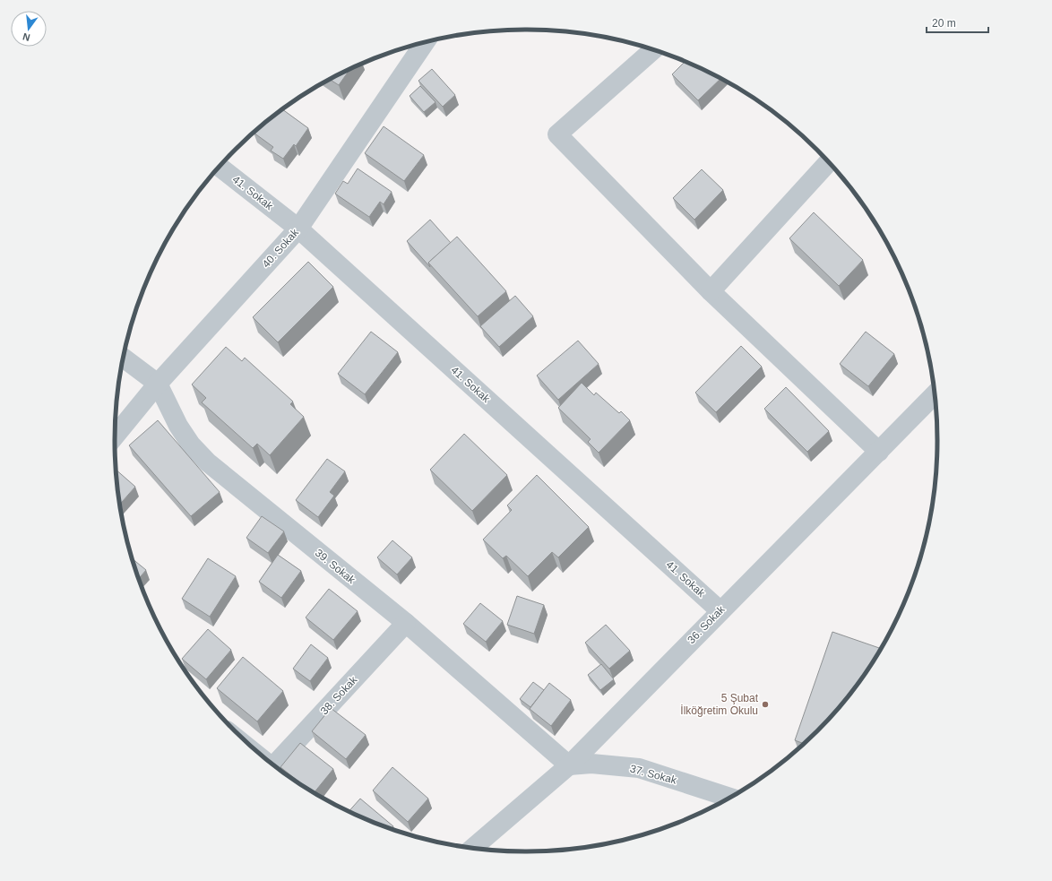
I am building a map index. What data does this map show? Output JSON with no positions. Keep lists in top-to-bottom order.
{
  "streets": {
    "street": [
      "41. Sokak",
      "40. Sokak",
      "39. Sokak",
      "36. Sokak",
      "38. Sokak",
      "37. Sokak"
    ]
  },
  "crossings": [
    ["41. Sokak", "40. Sokak"],
    ["41. Sokak", "36. Sokak"],
    ["40. Sokak", "39. Sokak"],
    ["39. Sokak", "36. Sokak"],
    ["39. Sokak", "38. Sokak"],
    ["39. Sokak", "37. Sokak"],
    ["36. Sokak", "37. Sokak"]
  ],
  "places": ["5 Şubat İlköğretim Okulu"],
  "scale_bar": "20 m",
  "north": "bottom"
}
